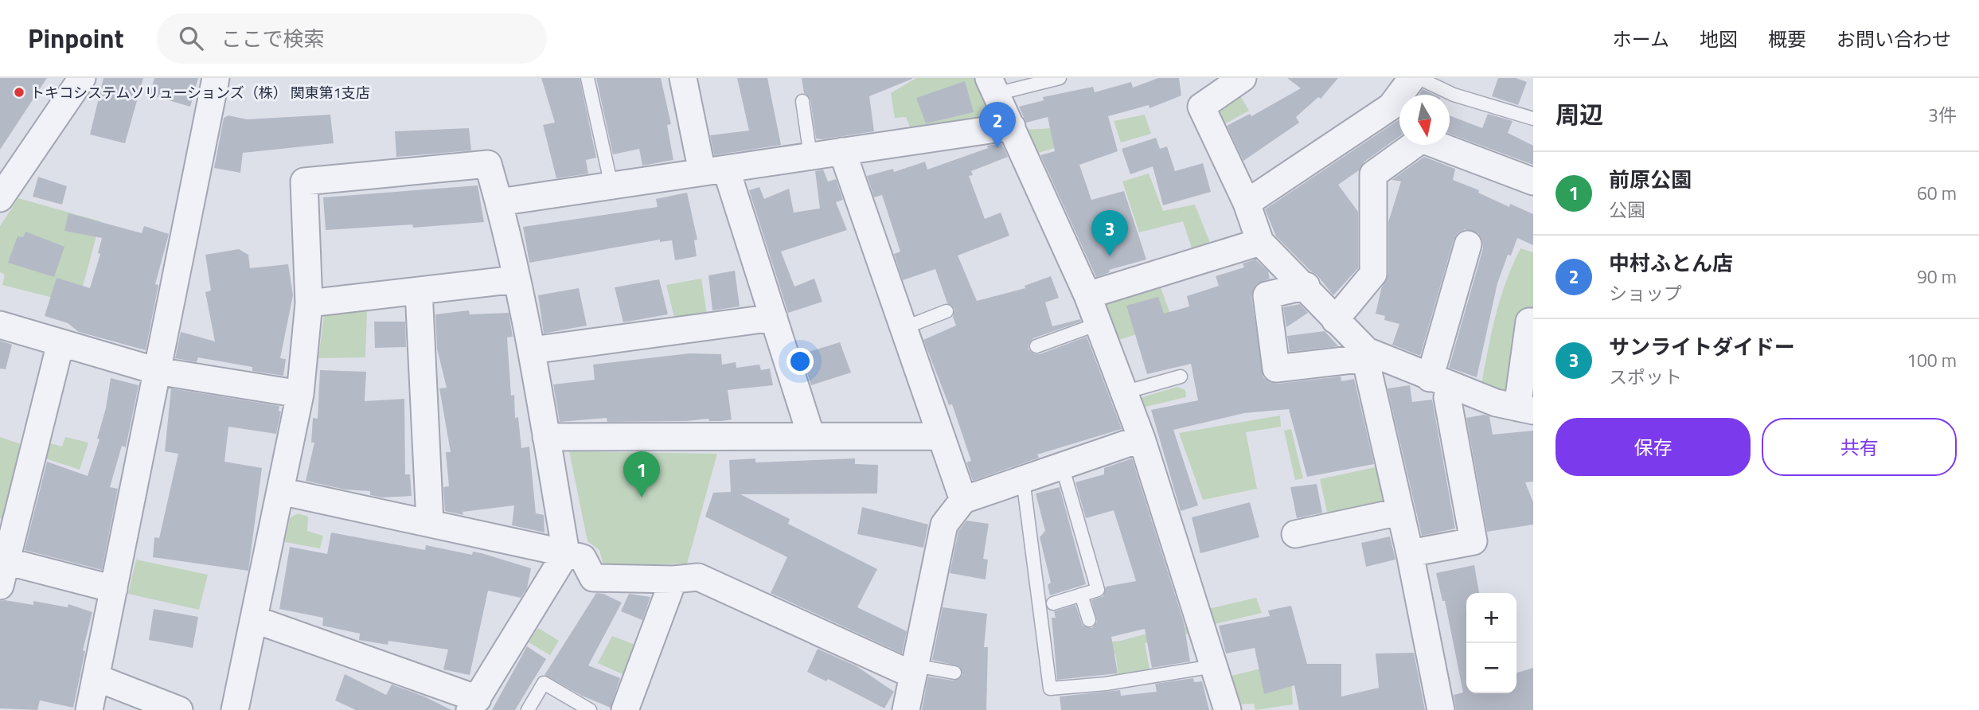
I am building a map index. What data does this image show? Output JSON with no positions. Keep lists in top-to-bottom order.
{
  "places": ["トキコシステムソリューションズ（株） 関東第1支店"],
  "north": "bottom",
  "page": {
    "header": "Pinpoint",
    "search": "ここで検索",
    "nav": [
      "ホーム",
      "地図",
      "概要",
      "お問い合わせ"
    ],
    "heading": ["周辺", "3件"],
    "pins": ["2", "3", "1"],
    "list": [
      {
        "mark": "1",
        "name": "前原公園",
        "note": "公園",
        "value": "60 m"
      },
      {
        "mark": "2",
        "name": "中村ふとん店",
        "note": "ショップ",
        "value": "90 m"
      },
      {
        "mark": "3",
        "name": "サンライトダイドー",
        "note": "スポット",
        "value": "100 m"
      }
    ],
    "buttons": ["保存", "共有"],
    "map_buttons": ["+", "−"]
  }
}
